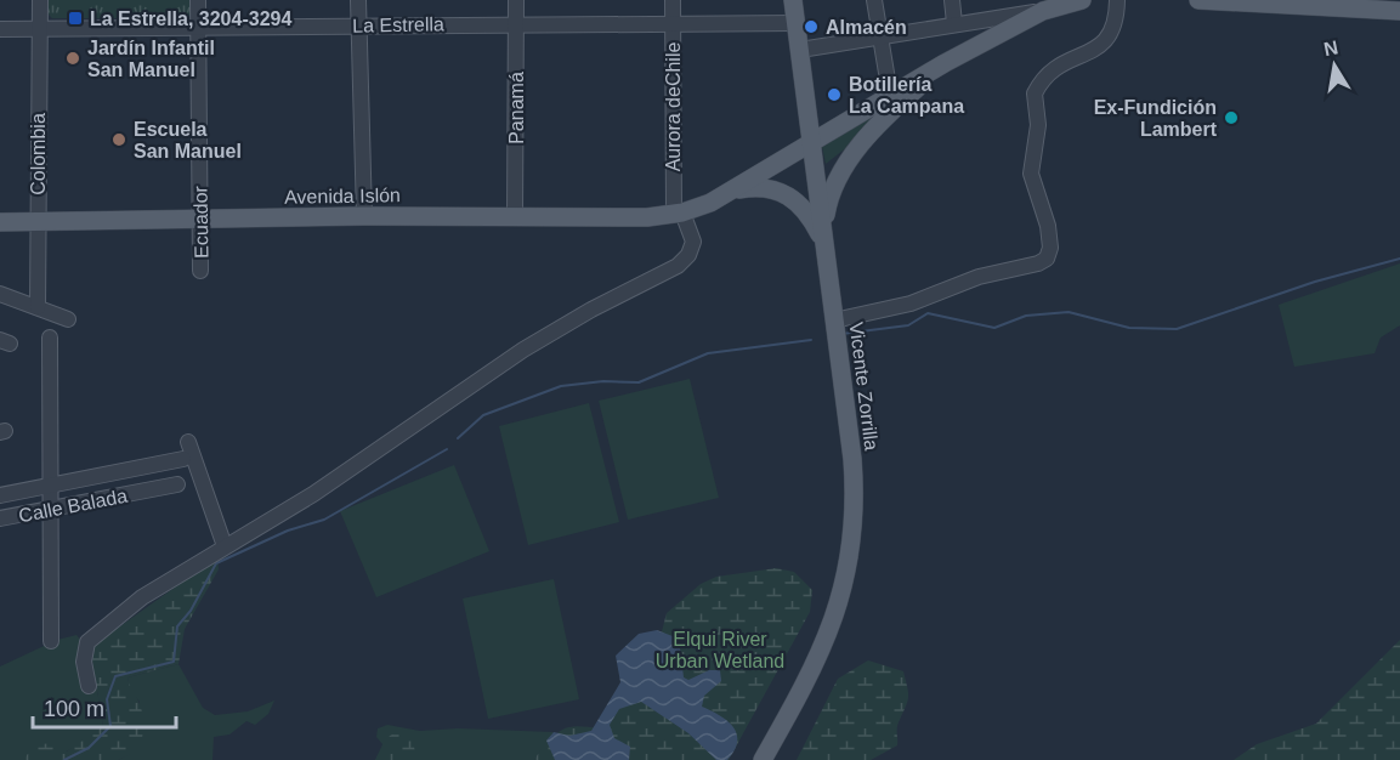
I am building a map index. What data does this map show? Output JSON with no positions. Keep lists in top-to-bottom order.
{
  "streets": {
    "main road": ["Avenida Islón", "Vicente Zorrilla"],
    "street": [
      "La Estrella",
      "Aurora deChile",
      "Panamá",
      "Colombia",
      "Ecuador",
      "Calle Balada"
    ]
  },
  "crossings": [
    ["La Estrella", "Aurora deChile"],
    ["La Estrella", "Panamá"],
    ["La Estrella", "Colombia"],
    ["La Estrella", "Ecuador"],
    ["La Estrella", "Vicente Zorrilla"],
    ["Aurora deChile", "Avenida Islón"],
    ["Panamá", "Avenida Islón"],
    ["Colombia", "Avenida Islón"],
    ["Avenida Islón", "Ecuador"],
    ["Avenida Islón", "Vicente Zorrilla"]
  ],
  "parks": ["Elqui River Urban Wetland"],
  "places": {
    "transit": ["La Estrella, 3204-3294"],
    "other": [
      "Almacén",
      "Jardín Infantil San Manuel",
      "Botillería La Campana",
      "Ex-Fundición Lambert",
      "Escuela San Manuel"
    ]
  },
  "scale_bar": "100 m",
  "north": "top"
}
